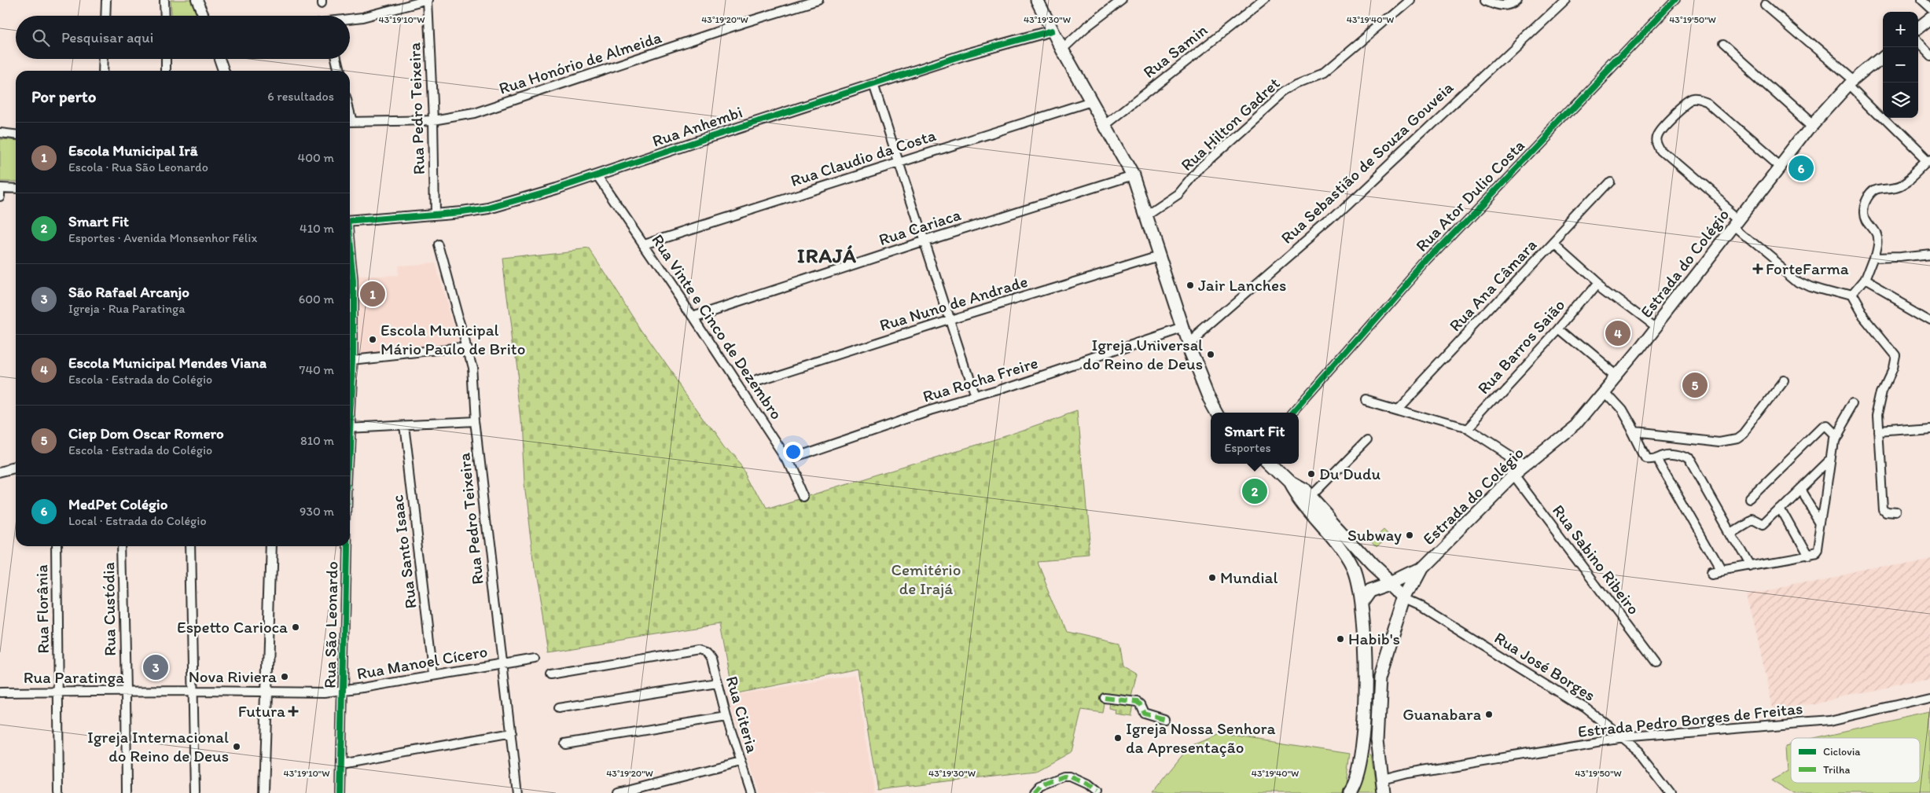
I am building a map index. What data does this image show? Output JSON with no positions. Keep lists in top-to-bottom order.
{
  "streets": {
    "main road": ["Estrada do Colégio"],
    "street": [
      "Rua Samin",
      "Rua Honório de Almeida",
      "Rua Pedro Teixeira",
      "Rua Hilton Gadret",
      "Rua Anhembi",
      "Rua Claudio da Costa",
      "Rua Sebastião de Souza Gouveia",
      "Rua Ator Dulio Costa",
      "Rua Cariaca",
      "Rua Ana Câmara",
      "Rua Nuno de Andrade",
      "Rua Vinte e Cinco de Dezembro",
      "Rua Barros Saião",
      "Rua Rocha Freire",
      "Rua Santo Isaac",
      "Rua Sabino Ribeiro",
      "Rua Florânia",
      "Rua Custódia",
      "Rua São Leonardo",
      "Rua Manoel Cícero",
      "Rua José Borges",
      "Rua Paratinga",
      "Rua Citeria",
      "Estrada Pedro Borges de Freitas"
    ]
  },
  "crossings": [
    ["Rua Honório de Almeida", "Rua Pedro Teixeira"],
    ["Rua Pedro Teixeira", "Rua Anhembi"],
    ["Rua Pedro Teixeira", "Rua Manoel Cícero"],
    ["Rua Anhembi", "Rua Vinte e Cinco de Dezembro"],
    ["Rua Claudio da Costa", "Rua Vinte e Cinco de Dezembro"],
    ["Rua Cariaca", "Rua Vinte e Cinco de Dezembro"],
    ["Estrada do Colégio", "Rua Sabino Ribeiro"],
    ["Estrada do Colégio", "Rua José Borges"],
    ["Rua Vinte e Cinco de Dezembro", "Rua Rocha Freire"],
    ["Rua Santo Isaac", "Rua Manoel Cícero"],
    ["Rua Florânia", "Rua Paratinga"],
    ["Rua Custódia", "Rua Paratinga"],
    ["Rua São Leonardo", "Rua Manoel Cícero"],
    ["Rua Manoel Cícero", "Rua Paratinga"],
    ["Rua José Borges", "Estrada Pedro Borges de Freitas"]
  ],
  "districts": ["IRAJÁ"],
  "parks": ["Cemitério de Irajá"],
  "places": {
    "health": ["ForteFarma", "Futura"],
    "other": [
      "Jair Lanches",
      "Escola Municipal Mário Paulo de Brito",
      "Igreja Universal do Reino de Deus",
      "Du Dudu",
      "Subway",
      "Mundial",
      "Espetto Carioca",
      "Habib's",
      "Nova Riviera",
      "Guanabara",
      "Igreja Nossa Senhora da Apresentação",
      "Igreja Internacional do Reino de Deus"
    ]
  },
  "legend": ["Ciclovia", "Trilha"],
  "page": {
    "map_buttons": ["+", "−"],
    "search": "Pesquisar aqui",
    "heading": ["Por perto", "6 resultados"],
    "list": [
      {
        "mark": "1",
        "name": "Escola Municipal Irã",
        "note": "Escola · Rua São Leonardo",
        "value": "400 m"
      },
      {
        "mark": "2",
        "name": "Smart Fit",
        "note": "Esportes · Avenida Monsenhor Félix",
        "value": "410 m"
      },
      {
        "mark": "3",
        "name": "São Rafael Arcanjo",
        "note": "Igreja · Rua Paratinga",
        "value": "600 m"
      },
      {
        "mark": "4",
        "name": "Escola Municipal Mendes Viana",
        "note": "Escola · Estrada do Colégio",
        "value": "740 m"
      },
      {
        "mark": "5",
        "name": "Ciep Dom Oscar Romero",
        "note": "Escola · Estrada do Colégio",
        "value": "810 m"
      },
      {
        "mark": "6",
        "name": "MedPet Colégio",
        "note": "Local · Estrada do Colégio",
        "value": "930 m"
      }
    ],
    "pins": [
      "6",
      "1",
      "4",
      "5",
      "2",
      "3"
    ],
    "popup": ["Smart Fit", "Esportes"]
  },
  "coordinates": [
    "43°19'10\"W",
    "43°19'20\"W",
    "43°19'30\"W",
    "43°19'40\"W",
    "43°19'50\"W"
  ]
}
